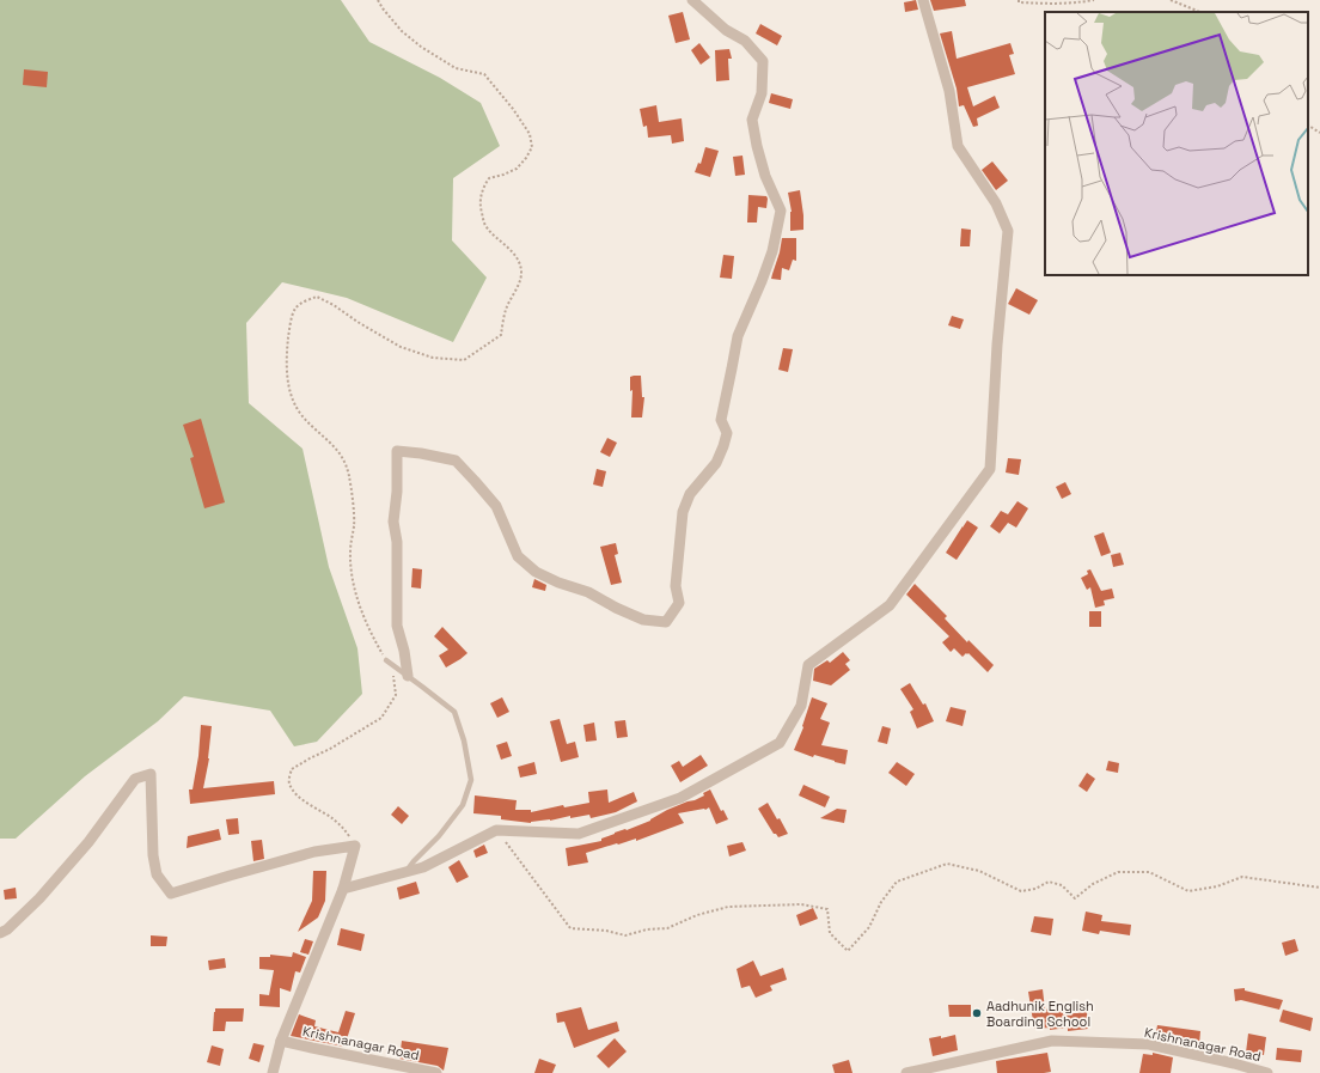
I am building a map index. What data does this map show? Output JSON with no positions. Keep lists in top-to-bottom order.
{
  "streets": {
    "street": ["Krishnanagar Road"]
  },
  "places": ["Aadhunik English Boarding School"]
}
